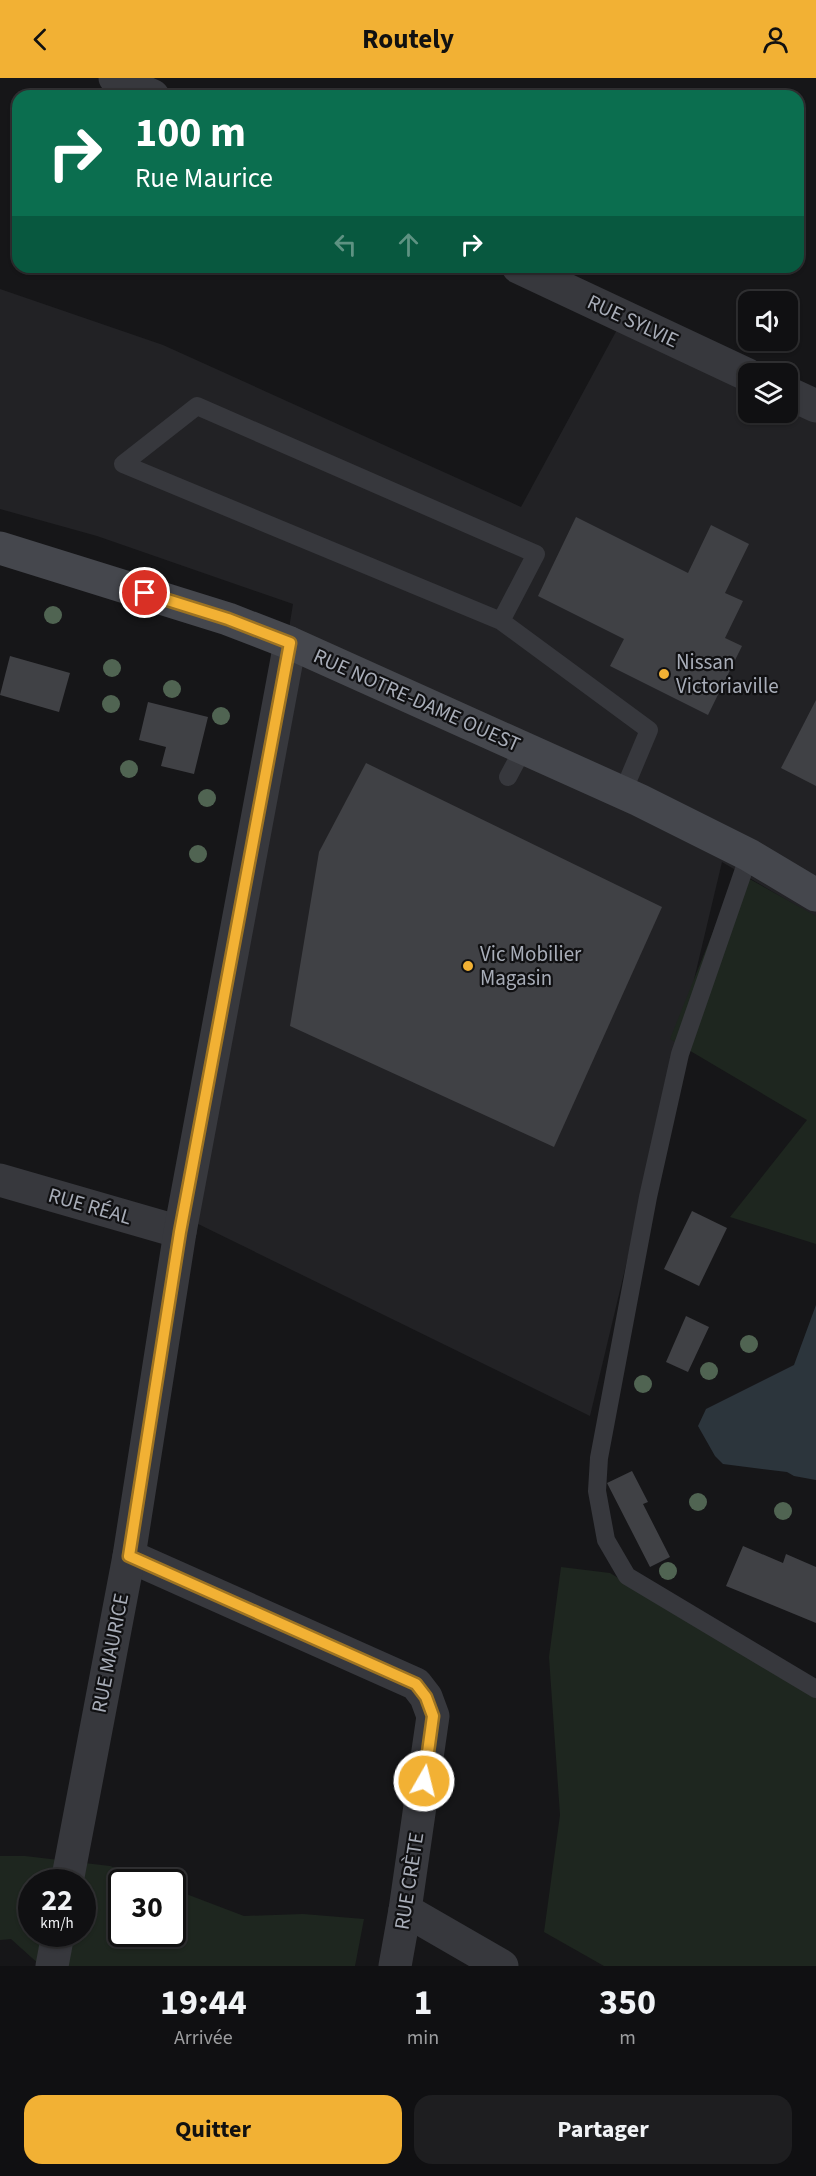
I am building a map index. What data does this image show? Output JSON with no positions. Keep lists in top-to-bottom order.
{
  "streets": {
    "street": [
      "RUE SYLVIE",
      "RUE NOTRE-DAME OUEST",
      "RUE RÉAL",
      "RUE MAURICE",
      "RUE CRÈTE"
    ]
  },
  "crossings": [
    ["RUE NOTRE-DAME OUEST", "RUE MAURICE"],
    ["RUE RÉAL", "RUE MAURICE"],
    ["RUE MAURICE", "RUE CRÈTE"]
  ],
  "places": ["Nissan Victoriaville", "Vic Mobilier Magasin"],
  "page": {
    "header": "Routely",
    "turn": ["100 m", "Rue Maurice"],
    "speed": "22 km/h",
    "limit": "30",
    "eta": [
      "19:44",
      "Arrivée",
      "1",
      "min",
      "350",
      "m"
    ],
    "buttons": ["Quitter", "Partager"]
  }
}
